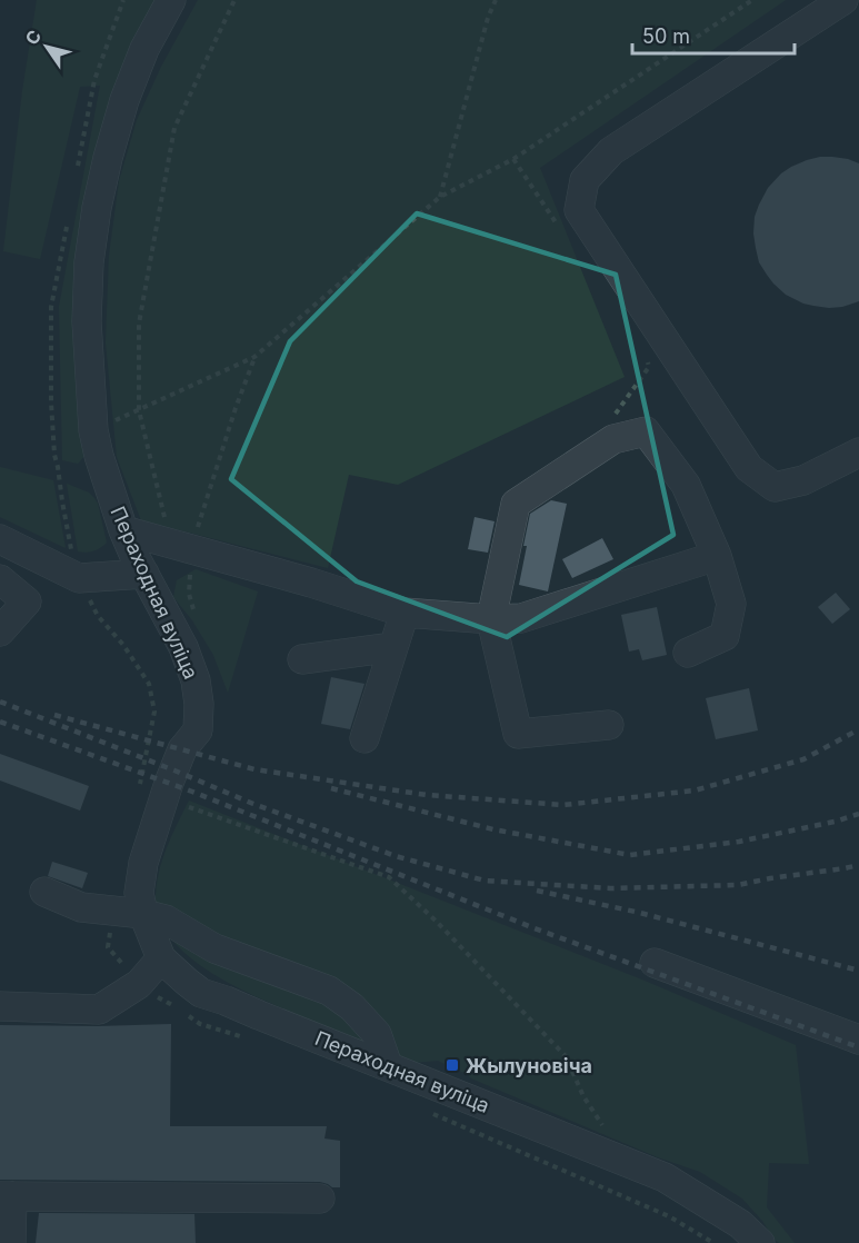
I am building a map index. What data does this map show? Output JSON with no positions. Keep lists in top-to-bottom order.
{
  "streets": {
    "street": ["Пераходная вуліца"]
  },
  "places": {
    "transit": ["Жылуновіча"]
  },
  "scale_bar": "50 m",
  "north": "top left"
}
